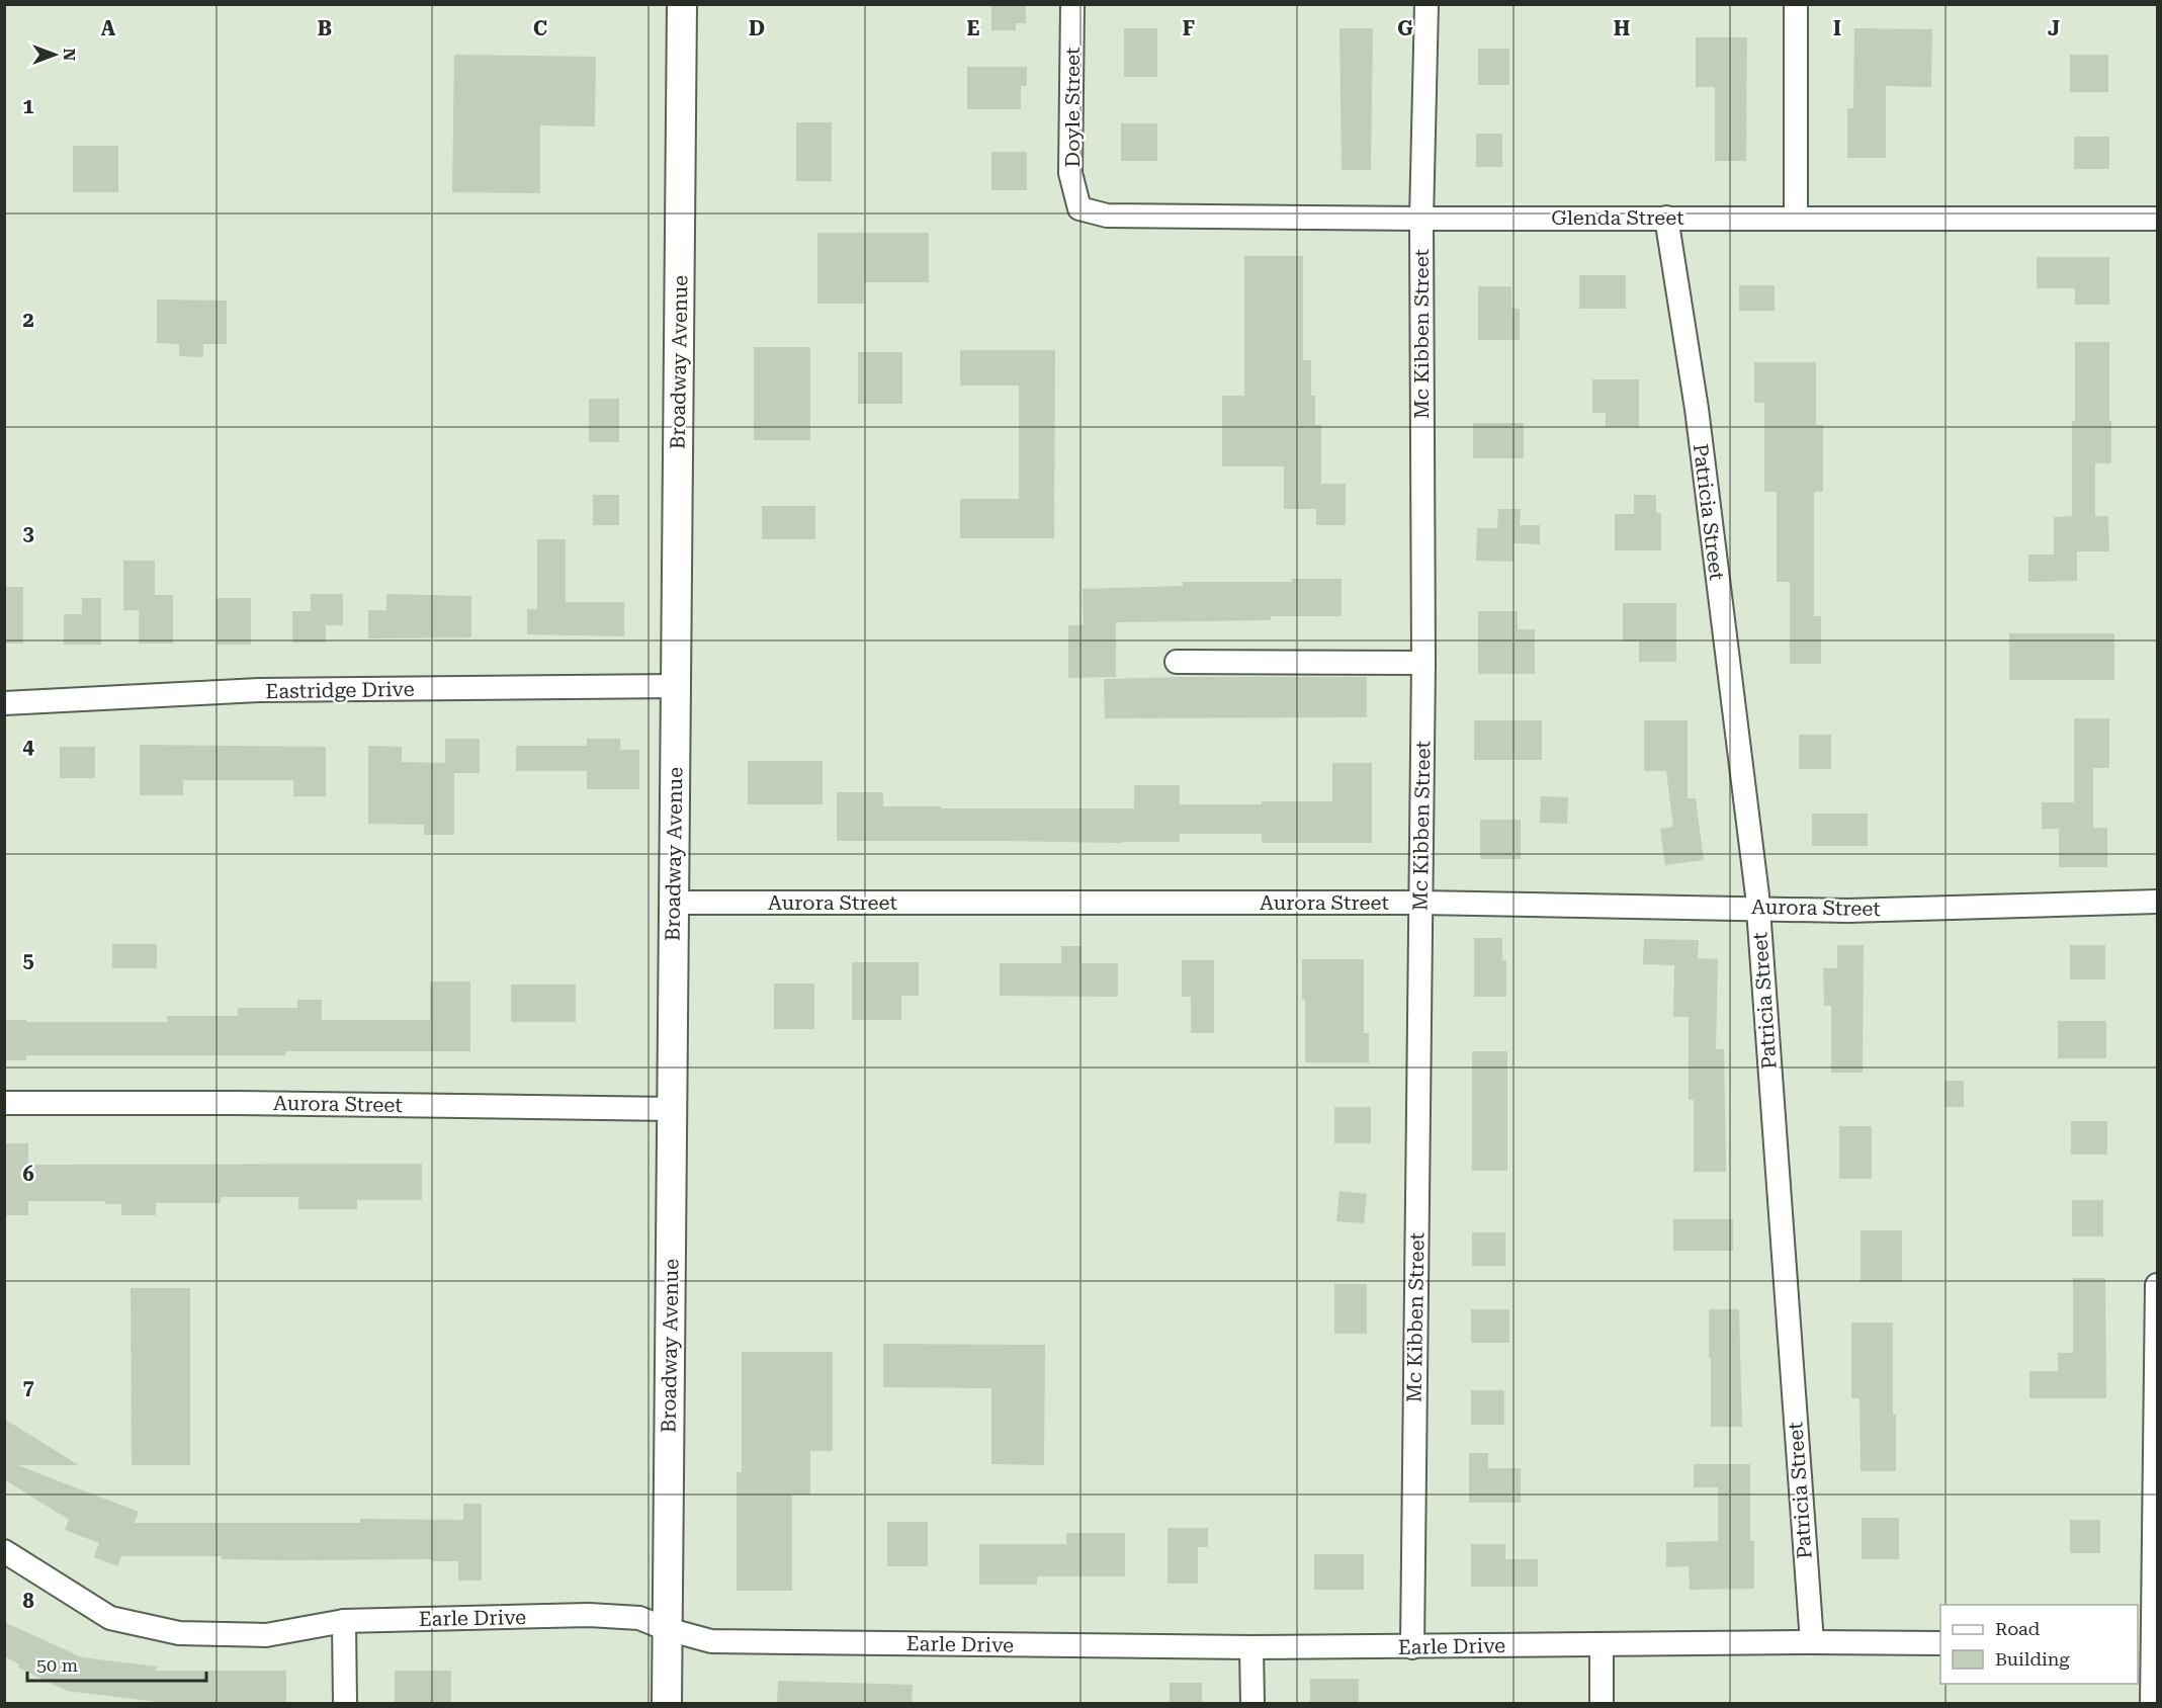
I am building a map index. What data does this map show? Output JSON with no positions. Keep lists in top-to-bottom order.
{
  "streets": {
    "main road": ["Broadway Avenue"],
    "street": [
      "Doyle Street",
      "Glenda Street",
      "Mc Kibben Street",
      "Patricia Street",
      "Eastridge Drive",
      "Aurora Street",
      "Earle Drive"
    ]
  },
  "crossings": [
    ["Doyle Street", "Glenda Street"],
    ["Glenda Street", "Mc Kibben Street"],
    ["Glenda Street", "Patricia Street"],
    ["Mc Kibben Street", "Aurora Street"],
    ["Mc Kibben Street", "Earle Drive"],
    ["Broadway Avenue", "Eastridge Drive"],
    ["Broadway Avenue", "Aurora Street"],
    ["Broadway Avenue", "Earle Drive"],
    ["Patricia Street", "Aurora Street"],
    ["Patricia Street", "Earle Drive"]
  ],
  "legend": ["Road", "Building"],
  "scale_bar": "50 m",
  "north": "right",
  "grid": {
    "columns": [
      "A",
      "B",
      "C",
      "D",
      "E",
      "F",
      "G",
      "H",
      "I",
      "J"
    ],
    "rows": [
      "1",
      "2",
      "3",
      "4",
      "5",
      "6",
      "7",
      "8"
    ]
  }
}
